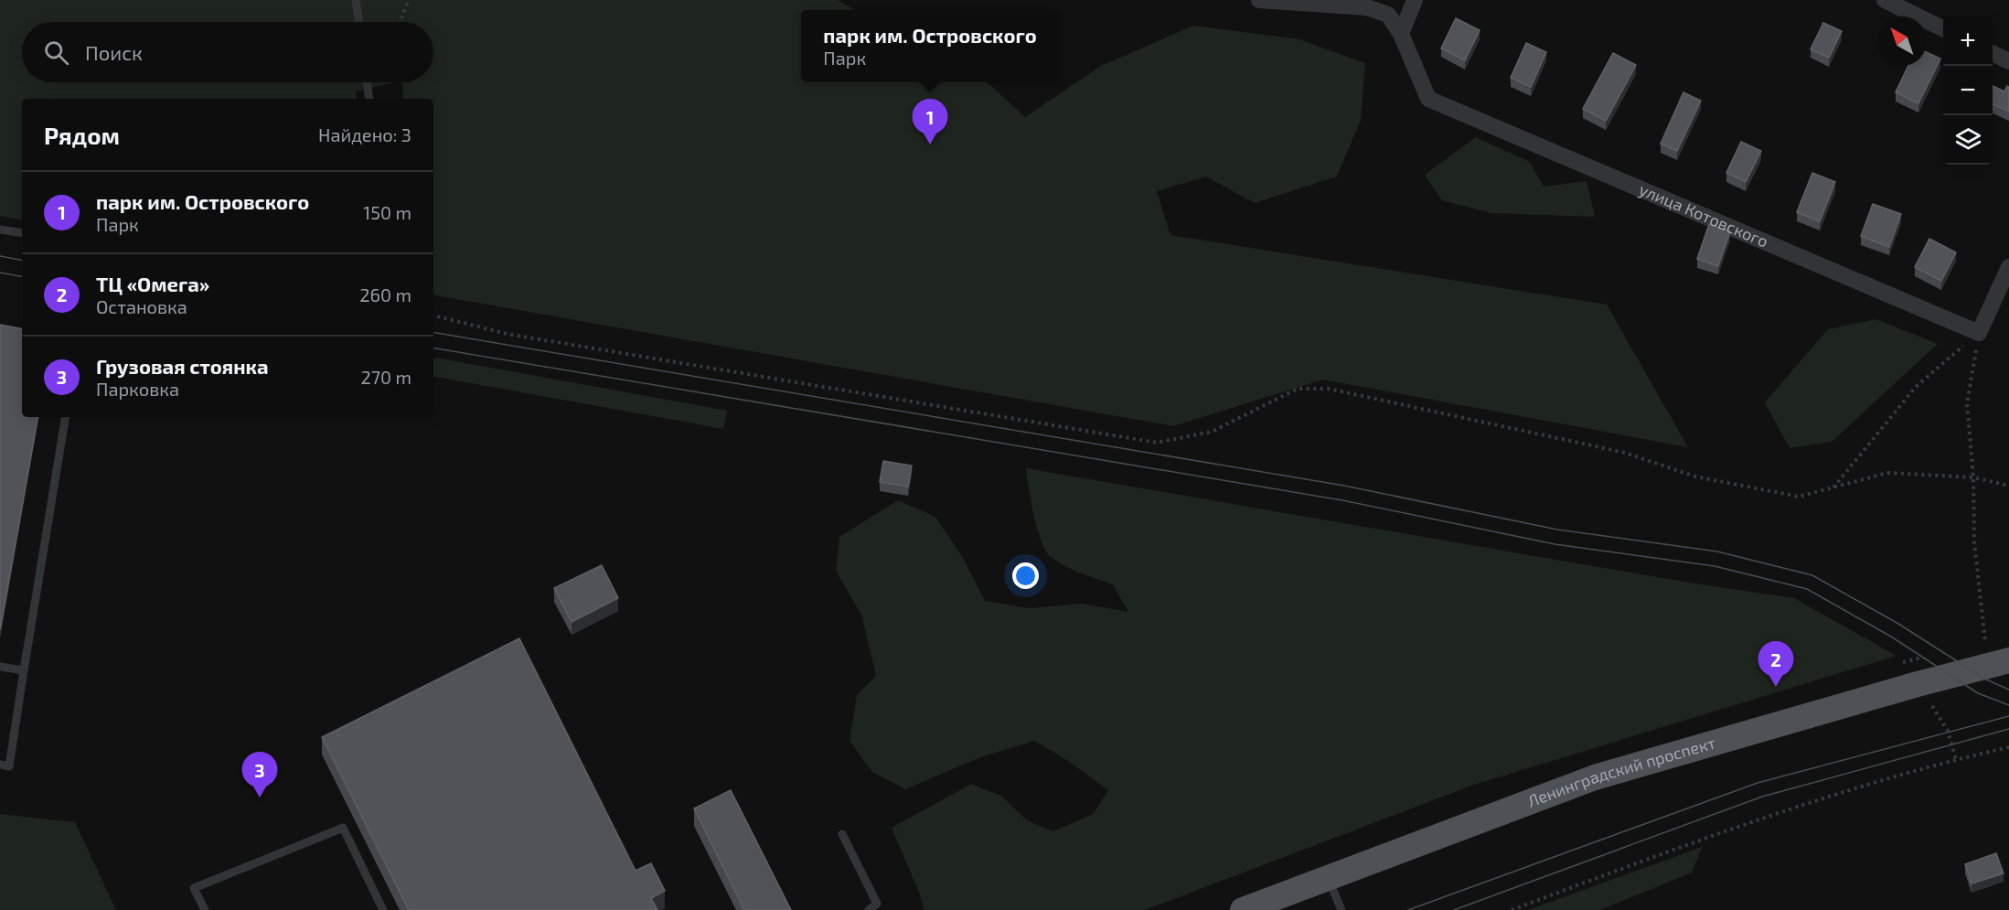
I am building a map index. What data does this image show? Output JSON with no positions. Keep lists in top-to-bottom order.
{
  "streets": {
    "main road": ["Ленинградский проспект"],
    "street": ["улица Котовского"]
  },
  "north": "top left",
  "page": {
    "popup": ["парк им. Островского", "Парк"],
    "map_buttons": ["+", "−"],
    "search": "Поиск",
    "pins": ["1", "2", "3"],
    "heading": ["Рядом", "Найдено: 3"],
    "list": [
      {
        "mark": "1",
        "name": "парк им. Островского",
        "note": "Парк",
        "value": "150 m"
      },
      {
        "mark": "2",
        "name": "ТЦ «Омега»",
        "note": "Остановка",
        "value": "260 m"
      },
      {
        "mark": "3",
        "name": "Грузовая стоянка",
        "note": "Парковка",
        "value": "270 m"
      }
    ]
  }
}
